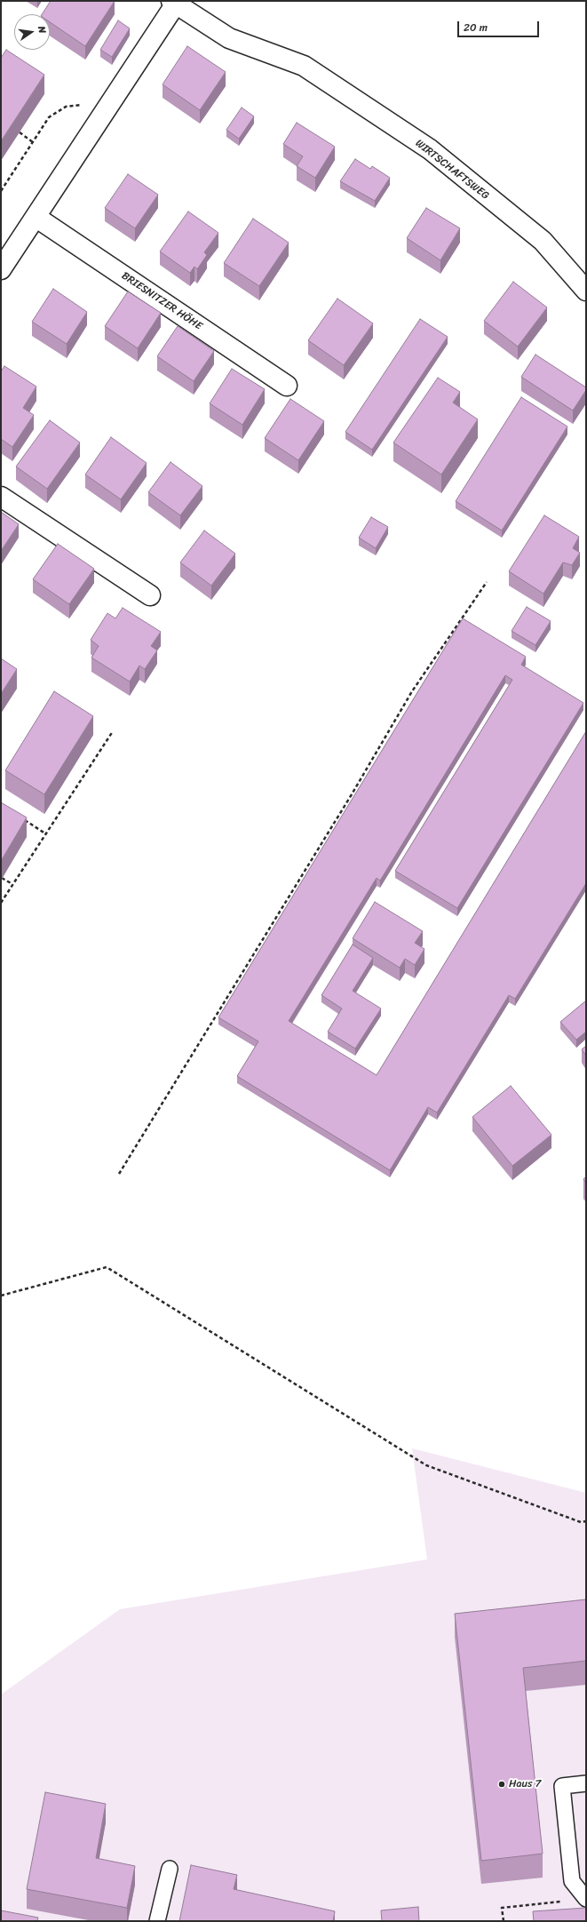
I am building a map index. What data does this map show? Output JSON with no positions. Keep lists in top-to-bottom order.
{
  "streets": {
    "street": ["WIRTSCHAFTSWEG", "BRIESNITZER HÖHE"]
  },
  "places": ["Haus 7"],
  "scale_bar": "20 m",
  "north": "right"
}
